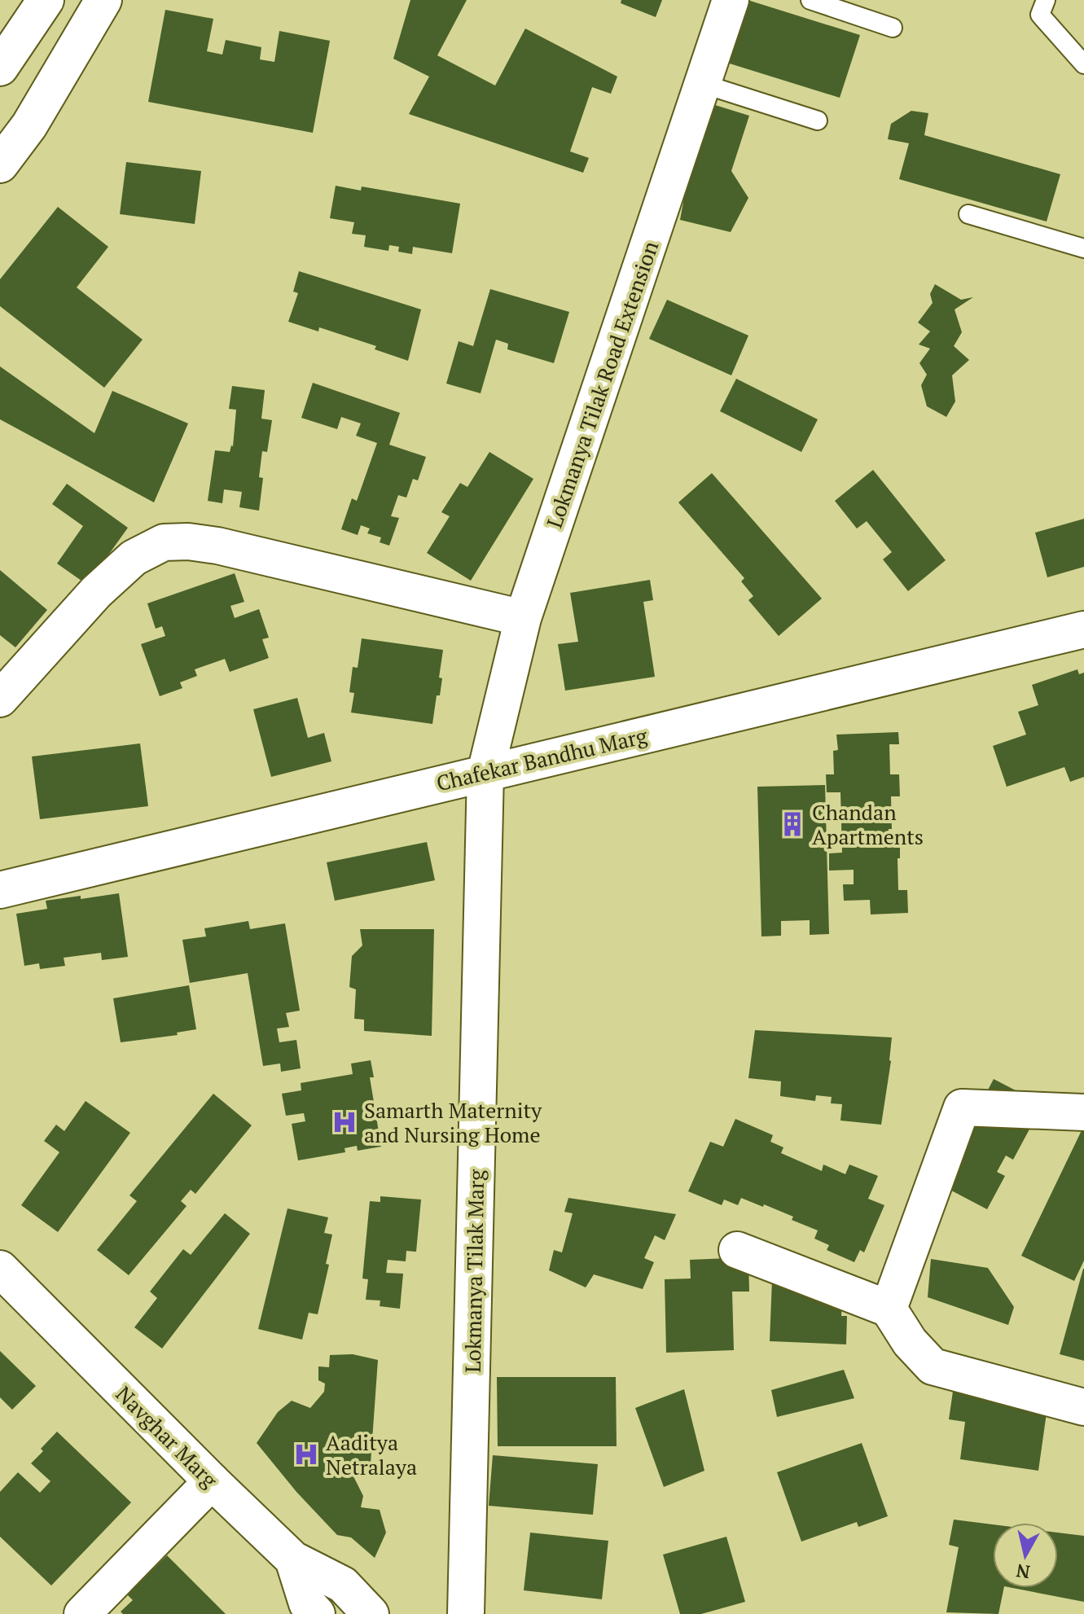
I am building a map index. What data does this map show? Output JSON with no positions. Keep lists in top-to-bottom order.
{
  "streets": {
    "street": [
      "Lokmanya Tilak Road Extension",
      "Chafekar Bandhu Marg",
      "Lokmanya Tilak Marg",
      "Navghar Marg"
    ]
  },
  "crossings": [
    ["Lokmanya Tilak Road Extension", "Chafekar Bandhu Marg"],
    ["Lokmanya Tilak Road Extension", "Lokmanya Tilak Marg"],
    ["Chafekar Bandhu Marg", "Lokmanya Tilak Marg"]
  ],
  "places": {
    "building": ["Chandan Apartments"],
    "hospital": ["Samarth Maternity and Nursing Home", "Aaditya Netralaya"]
  },
  "north": "bottom"
}
